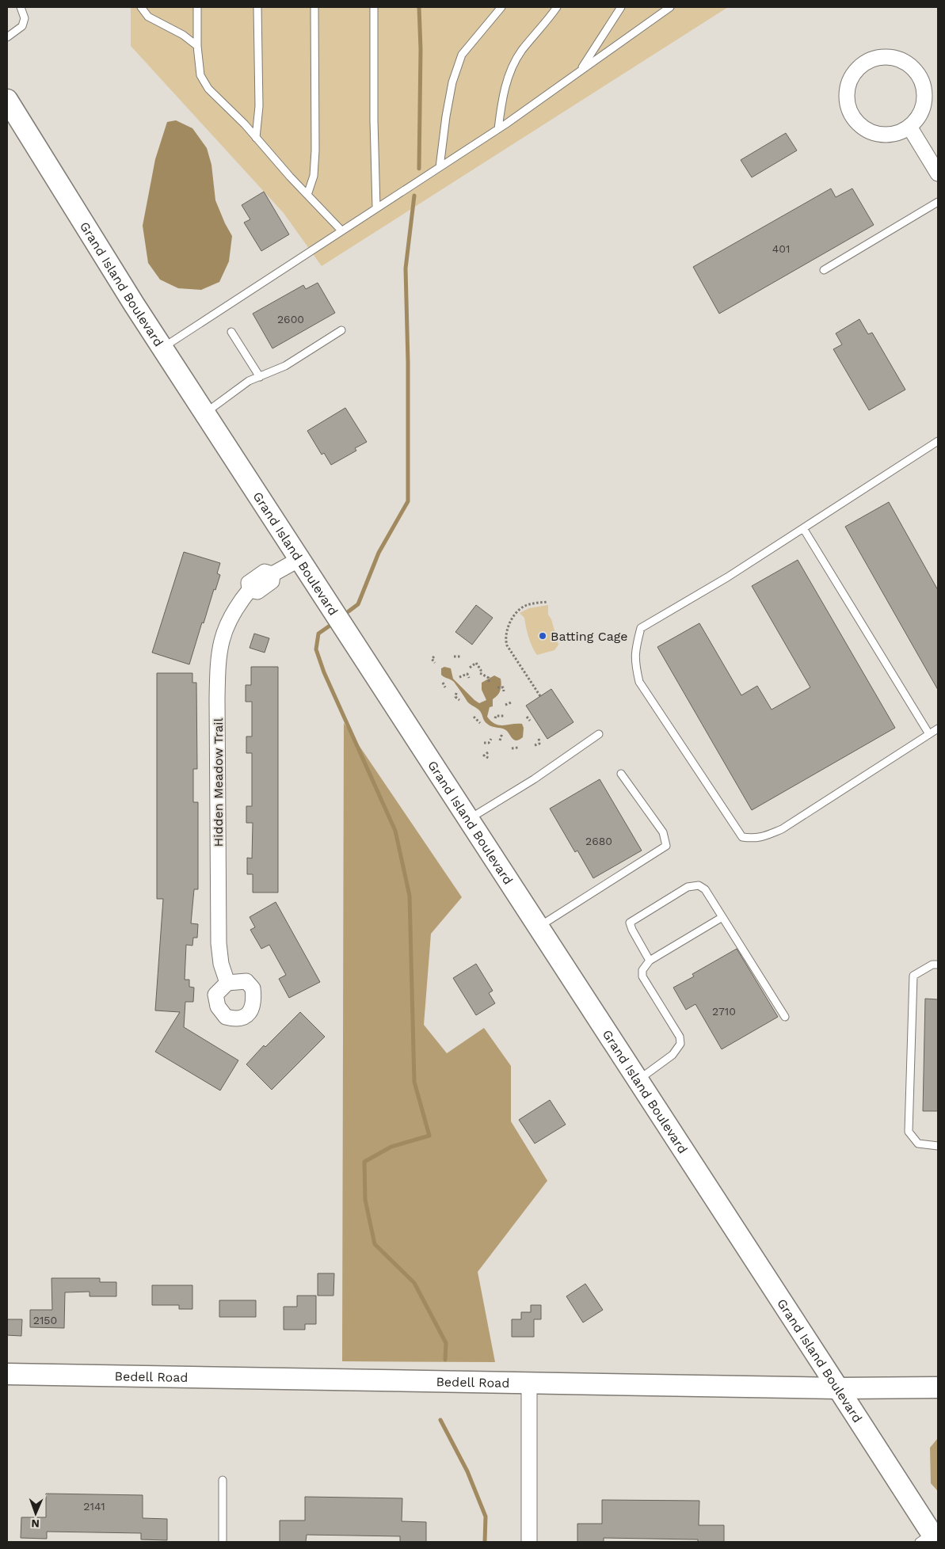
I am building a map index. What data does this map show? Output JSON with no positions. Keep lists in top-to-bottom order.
{
  "streets": {
    "main road": ["Grand Island Boulevard", "Bedell Road"],
    "street": ["Hidden Meadow Trail"]
  },
  "crossings": [
    ["Grand Island Boulevard", "Hidden Meadow Trail"],
    ["Grand Island Boulevard", "Bedell Road"]
  ],
  "places": ["Batting Cage"],
  "house_numbers": [
    "401",
    "2600",
    "2680",
    "2710",
    "2150",
    "2141"
  ],
  "north": "bottom"
}
